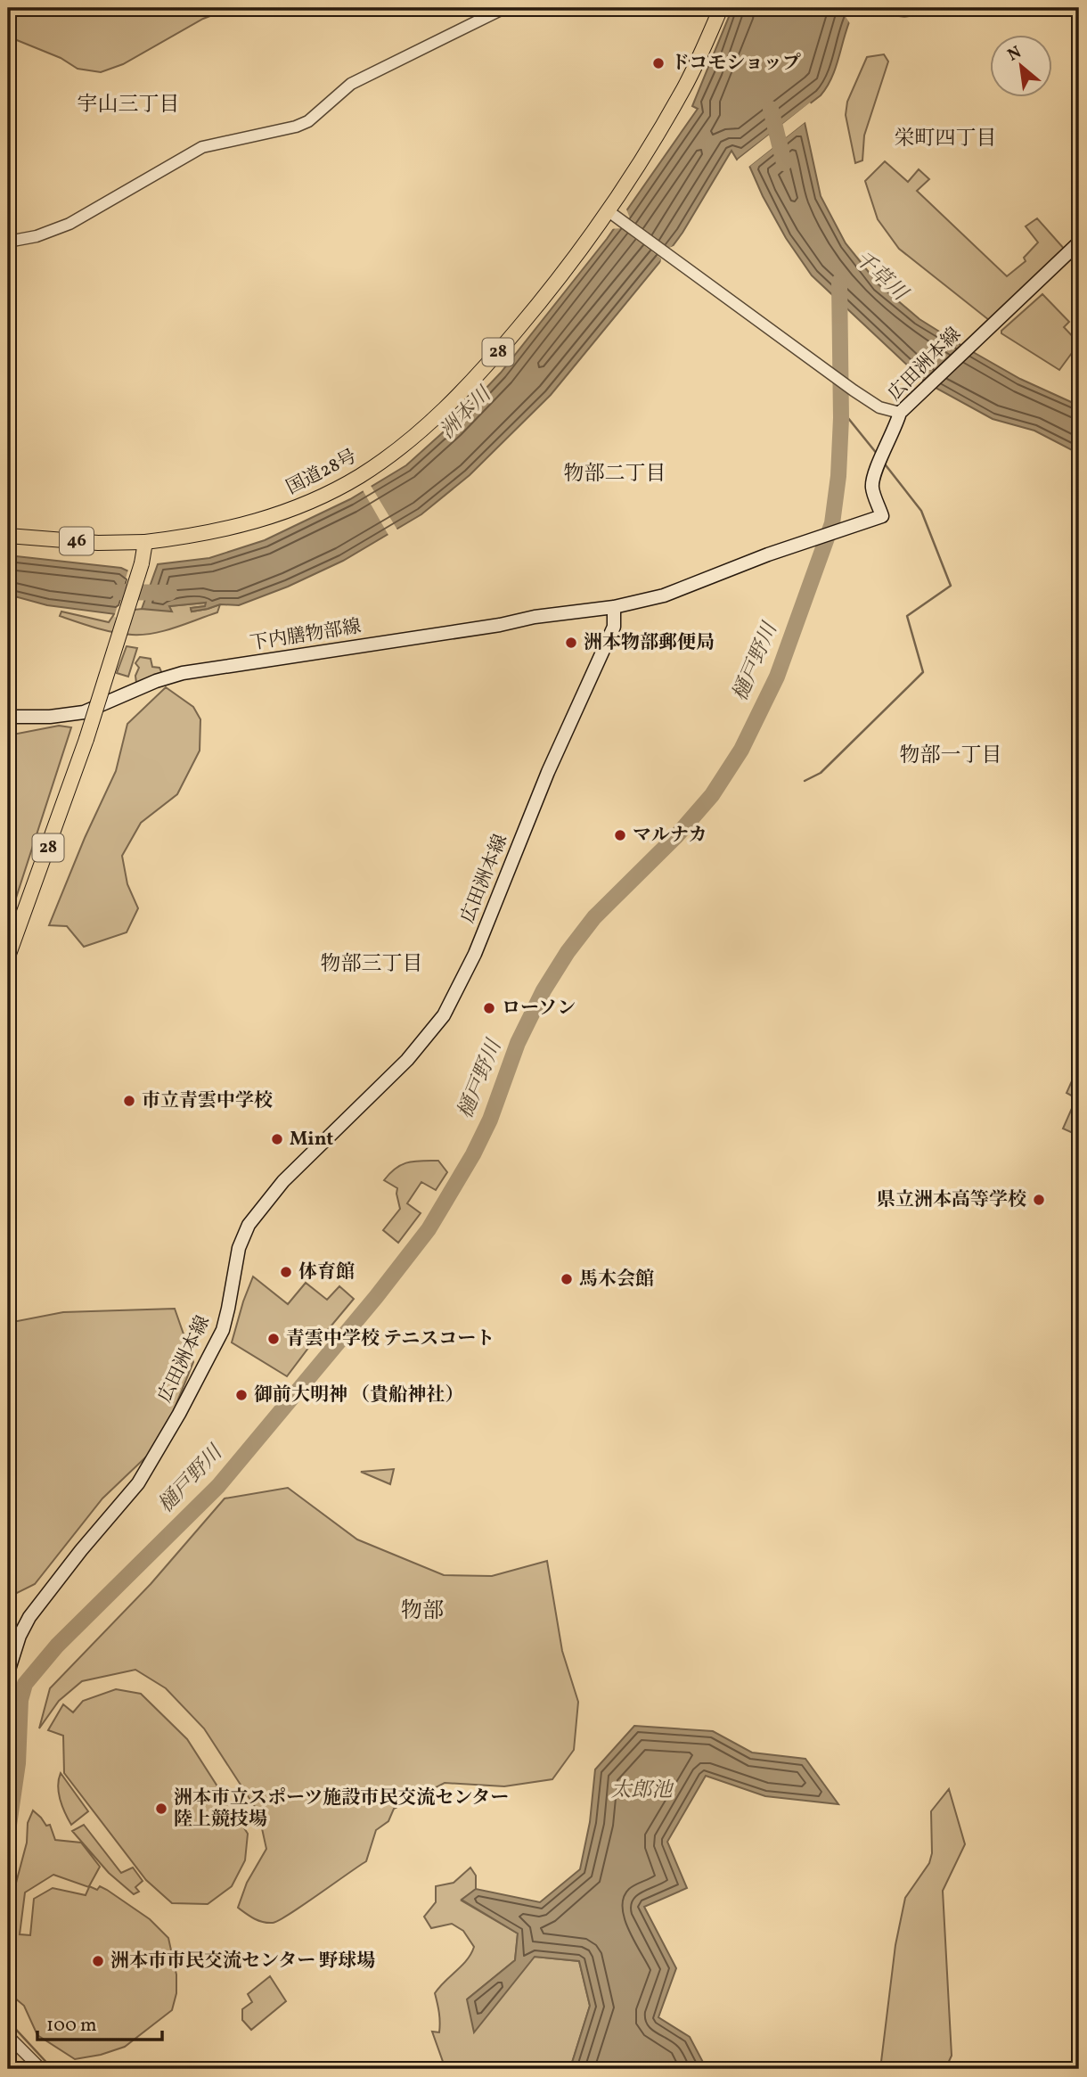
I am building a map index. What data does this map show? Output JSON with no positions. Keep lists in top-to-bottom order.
{
  "streets": {
    "main road": [
      "28",
      "広田洲本線",
      "国道28号",
      "46",
      "下内膳物部線"
    ]
  },
  "crossings": [
    ["28", "国道28号"],
    ["28", "46"],
    ["広田洲本線", "下内膳物部線"],
    ["国道28号", "46"]
  ],
  "districts": [
    "宇山三丁目",
    "栄町四丁目",
    "物部二丁目",
    "物部一丁目",
    "物部三丁目",
    "物部"
  ],
  "water": [
    "千草川",
    "洲本川",
    "樋戸野川",
    "太郎池"
  ],
  "places": [
    "ドコモショップ",
    "洲本物部郵便局",
    "マルナカ",
    "ローソン",
    "市立青雲中学校",
    "Mint",
    "県立洲本高等学校",
    "体育館",
    "馬木会館",
    "青雲中学校 テニスコート",
    "御前大明神 （貴船神社）",
    "洲本市立スポーツ施設市民交流センター 陸上競技場",
    "洲本市市民交流センター 野球場"
  ],
  "scale_bar": "100 m",
  "north": "top left"
}
